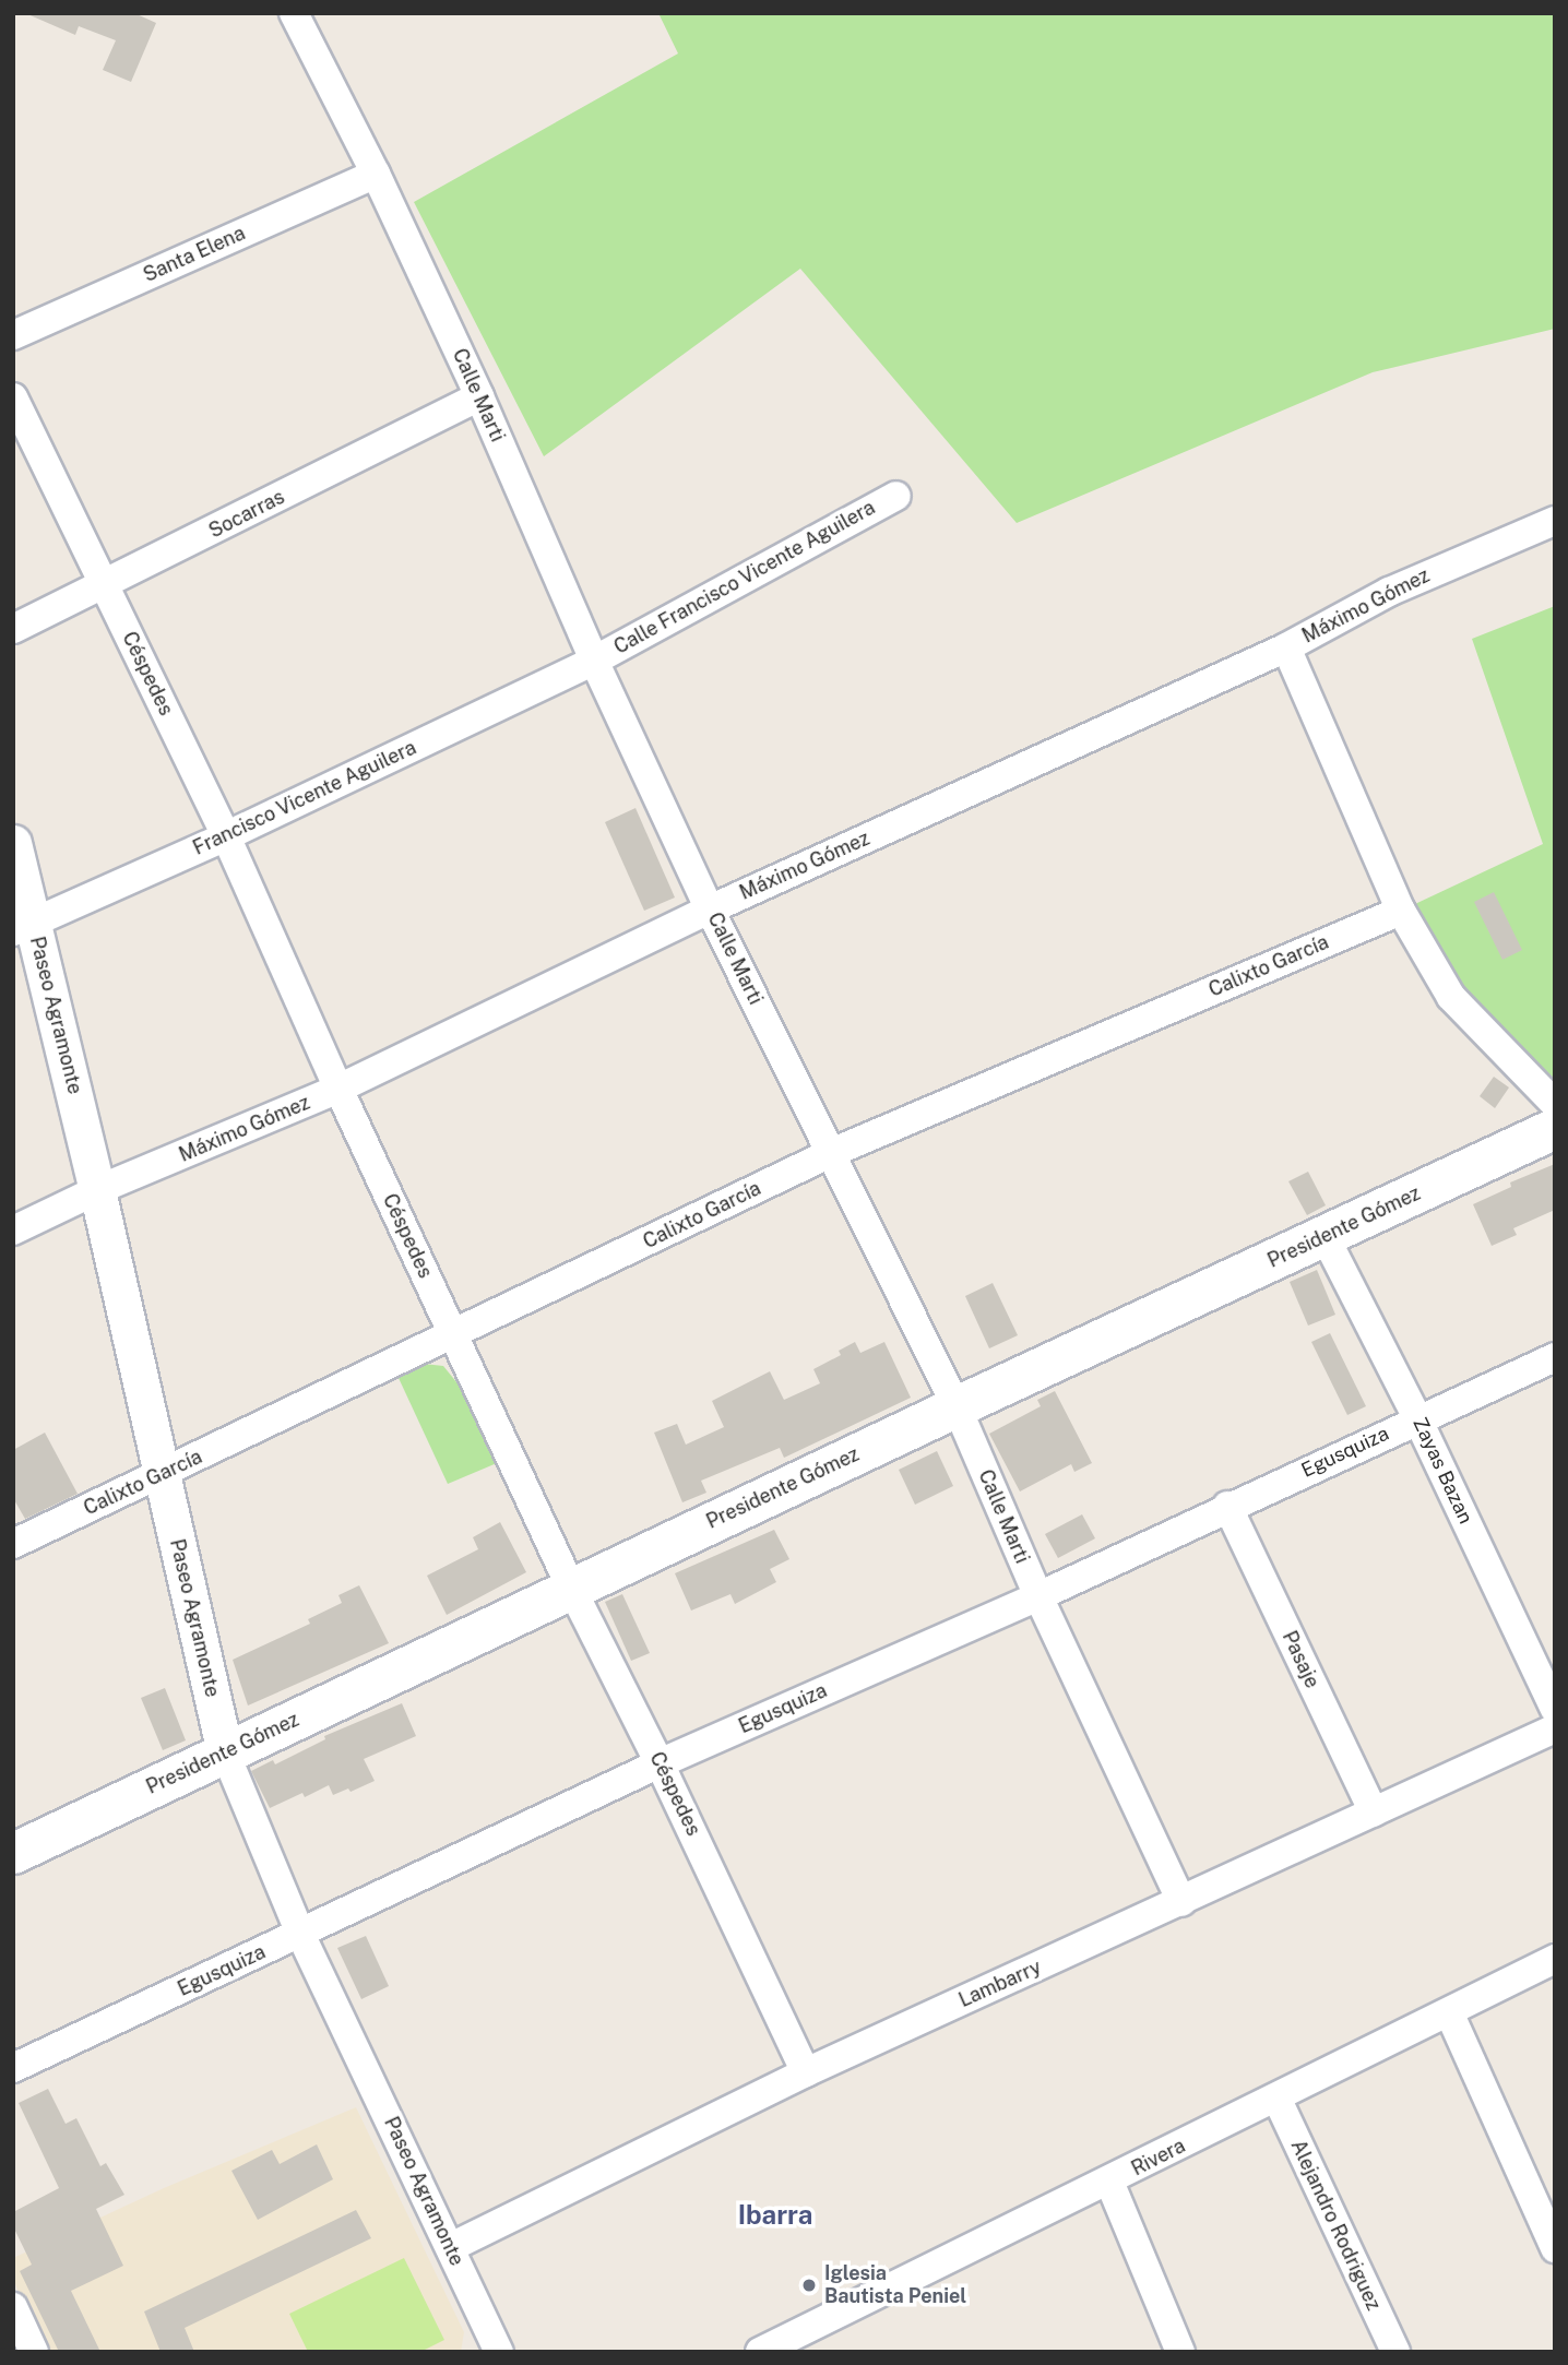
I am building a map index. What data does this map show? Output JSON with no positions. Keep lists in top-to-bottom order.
{
  "streets": {
    "main road": ["Presidente Gómez"],
    "street": [
      "Santa Elena",
      "Calle Marti",
      "Socarras",
      "Calle Francisco Vicente Aguilera",
      "Máximo Gómez",
      "Céspedes",
      "Francisco Vicente Aguilera",
      "Calixto García",
      "Paseo Agramonte",
      "Egusquiza",
      "Zayas Bazan",
      "Pasaje",
      "Lambarry",
      "Rivera",
      "Alejandro Rodriguez"
    ]
  },
  "crossings": [
    ["Santa Elena", "Calle Marti"],
    ["Calle Marti", "Socarras"],
    ["Calle Marti", "Calle Francisco Vicente Aguilera"],
    ["Calle Marti", "Máximo Gómez"],
    ["Calle Marti", "Francisco Vicente Aguilera"],
    ["Calle Marti", "Calixto García"],
    ["Calle Marti", "Presidente Gómez"],
    ["Calle Marti", "Egusquiza"],
    ["Calle Marti", "Lambarry"],
    ["Socarras", "Céspedes"],
    ["Calle Francisco Vicente Aguilera", "Francisco Vicente Aguilera"],
    ["Máximo Gómez", "Céspedes"],
    ["Máximo Gómez", "Paseo Agramonte"],
    ["Céspedes", "Francisco Vicente Aguilera"],
    ["Céspedes", "Calixto García"],
    ["Céspedes", "Presidente Gómez"],
    ["Céspedes", "Egusquiza"],
    ["Céspedes", "Lambarry"],
    ["Francisco Vicente Aguilera", "Paseo Agramonte"],
    ["Calixto García", "Paseo Agramonte"],
    ["Paseo Agramonte", "Presidente Gómez"],
    ["Paseo Agramonte", "Egusquiza"],
    ["Paseo Agramonte", "Lambarry"],
    ["Presidente Gómez", "Zayas Bazan"],
    ["Egusquiza", "Zayas Bazan"],
    ["Egusquiza", "Pasaje"],
    ["Zayas Bazan", "Lambarry"],
    ["Pasaje", "Lambarry"],
    ["Rivera", "Alejandro Rodriguez"]
  ],
  "districts": ["Ibarra"],
  "places": ["Iglesia Bautista Peniel"]
}
